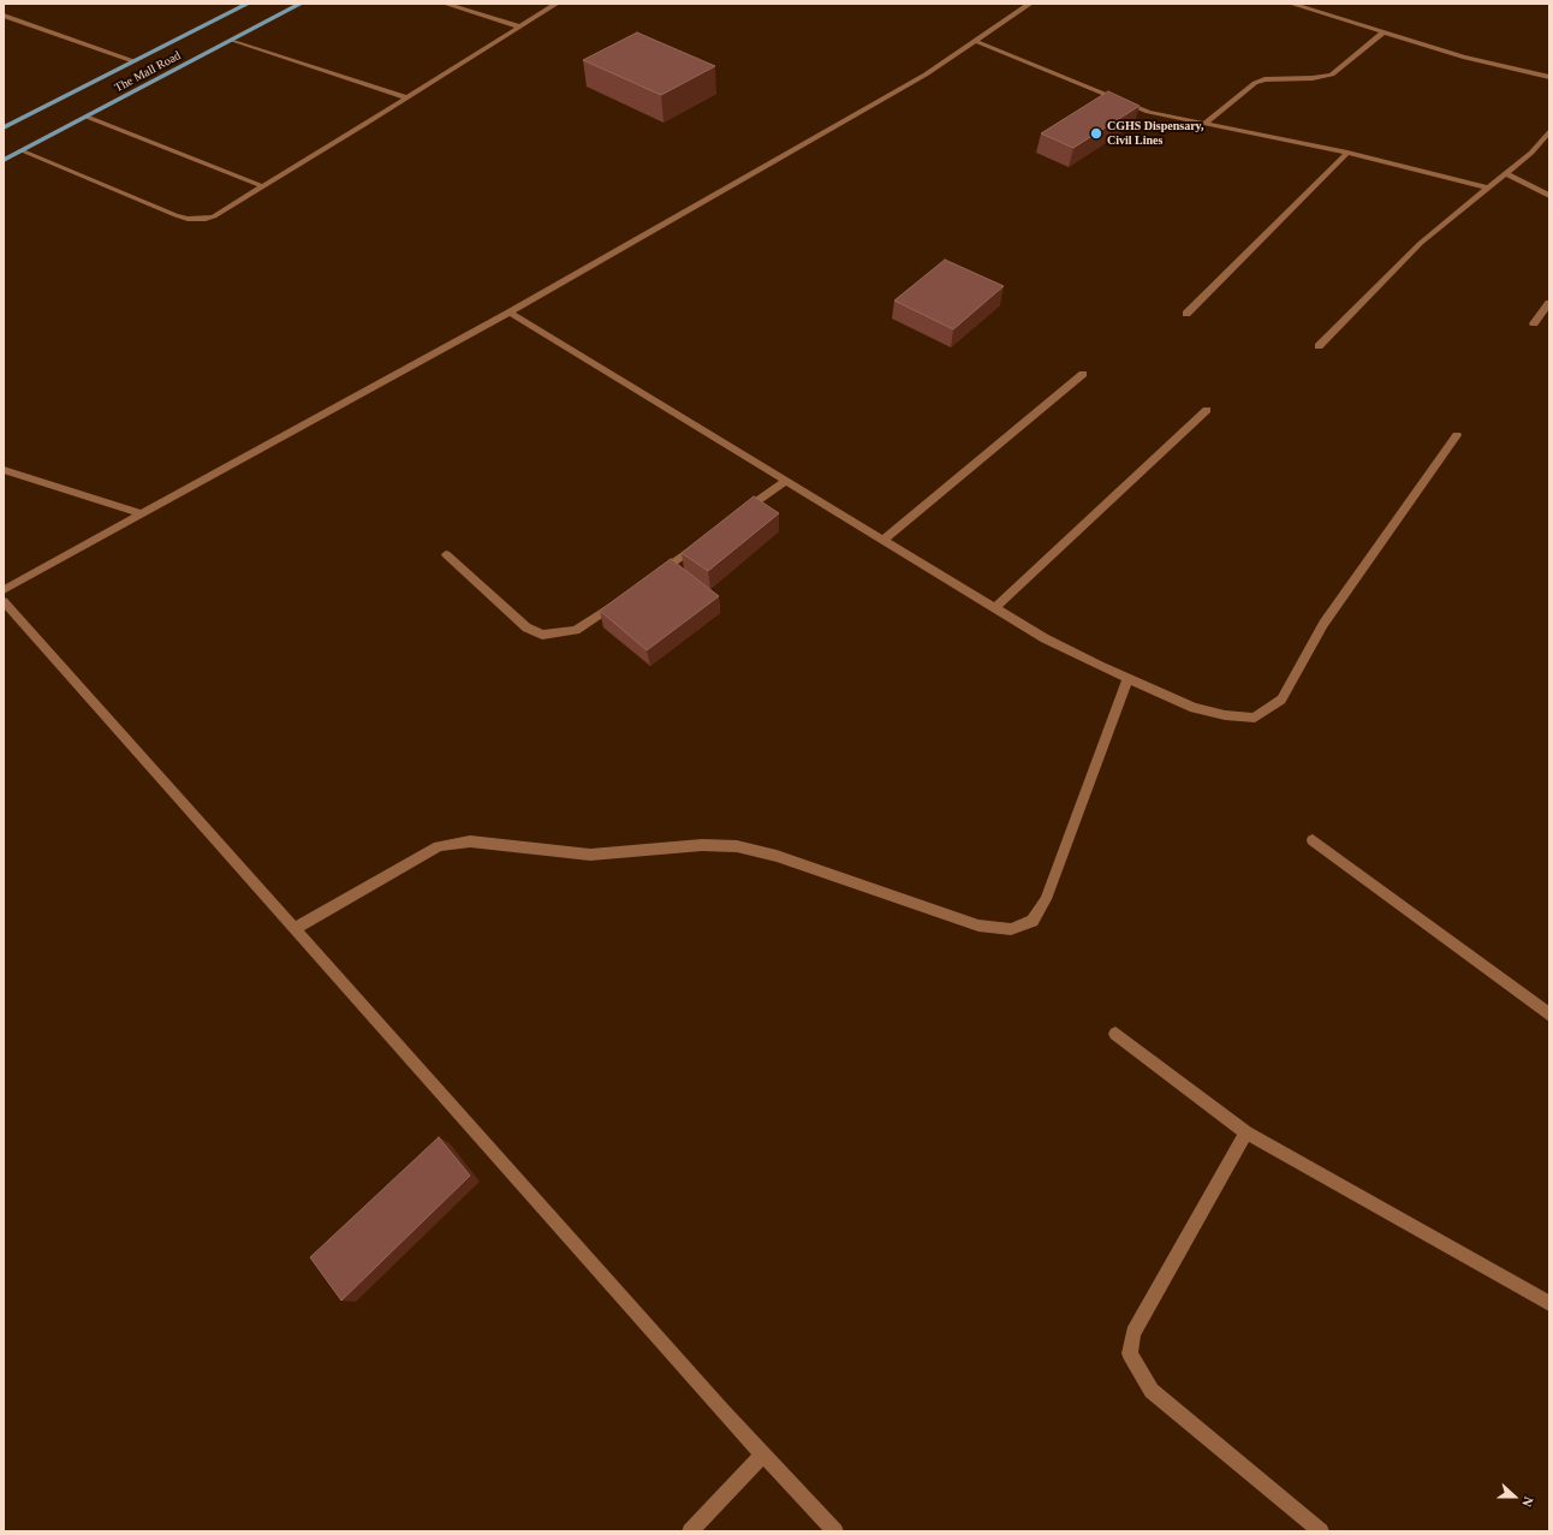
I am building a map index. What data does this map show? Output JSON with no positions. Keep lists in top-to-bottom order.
{
  "streets": {
    "main road": ["The Mall Road"]
  },
  "places": ["CGHS Dispensary, Civil Lines"],
  "north": "right"
}
